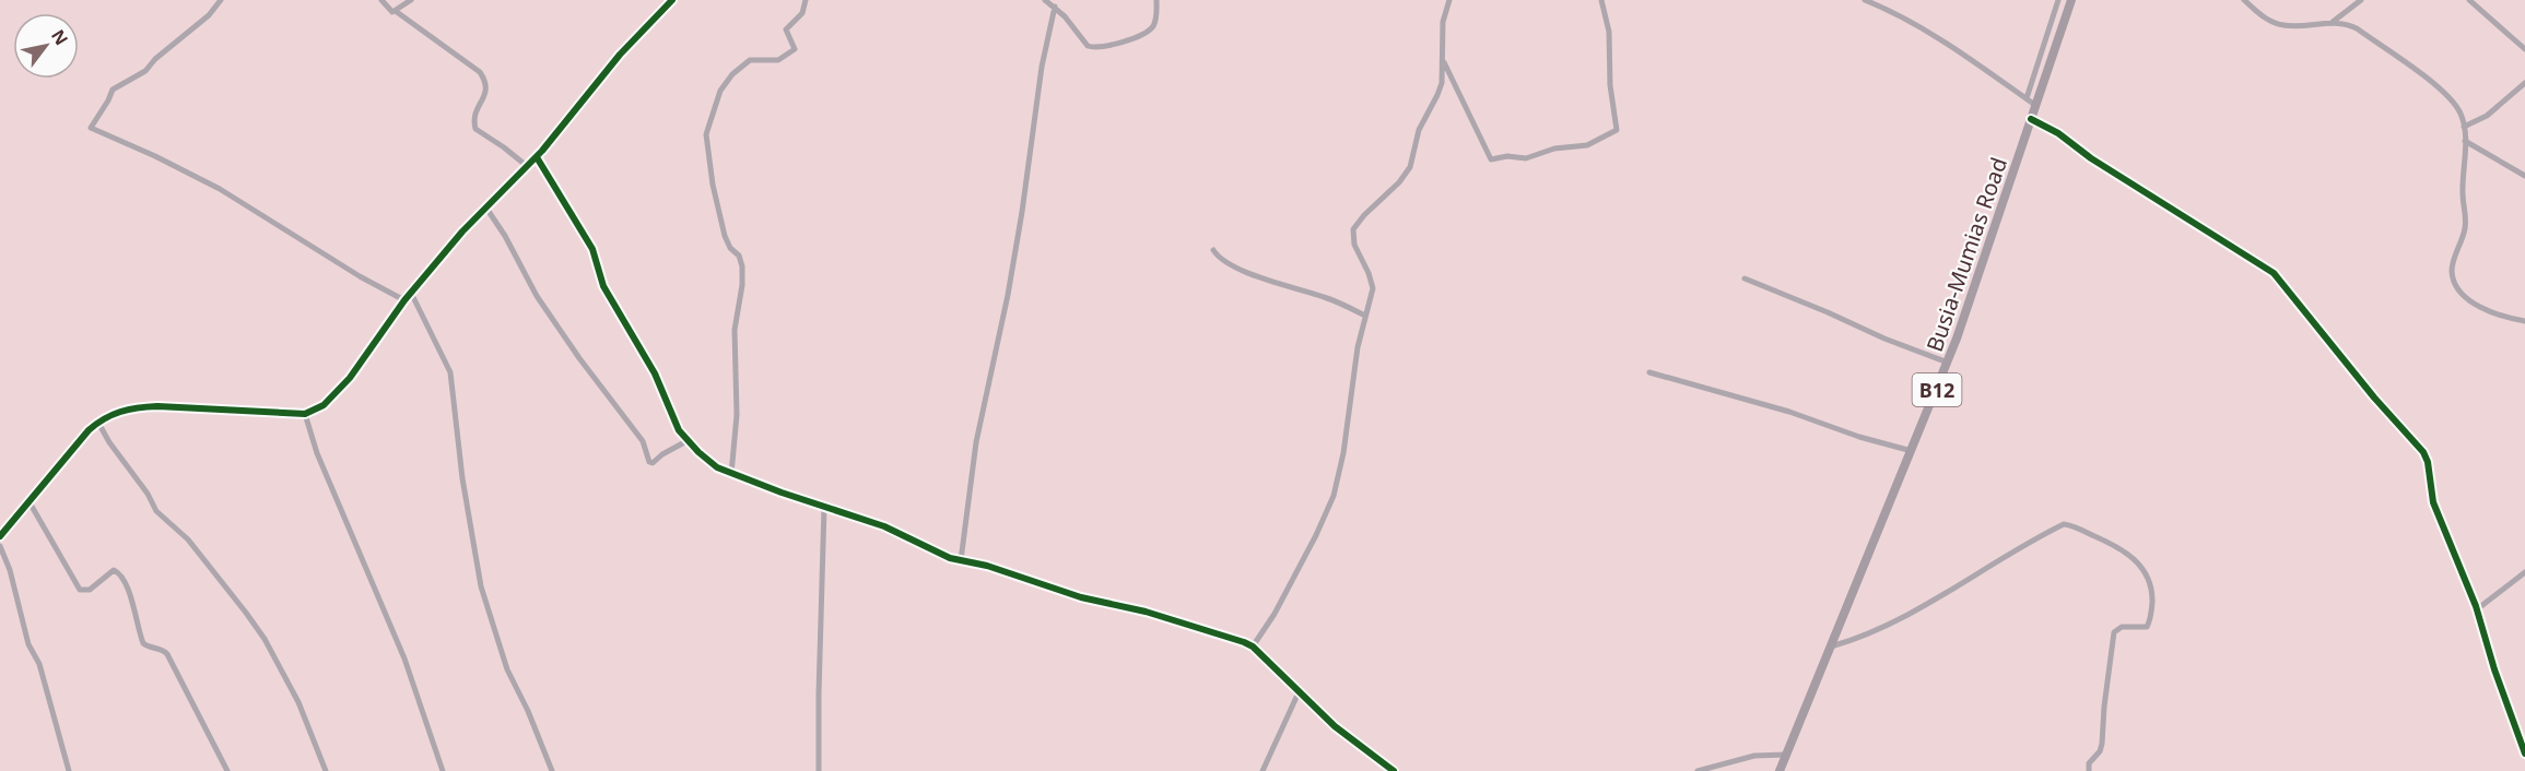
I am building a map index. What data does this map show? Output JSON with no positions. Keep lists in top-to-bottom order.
{
  "streets": {
    "highway": ["Busia-Mumias Road", "B12"]
  },
  "north": "top right"
}
